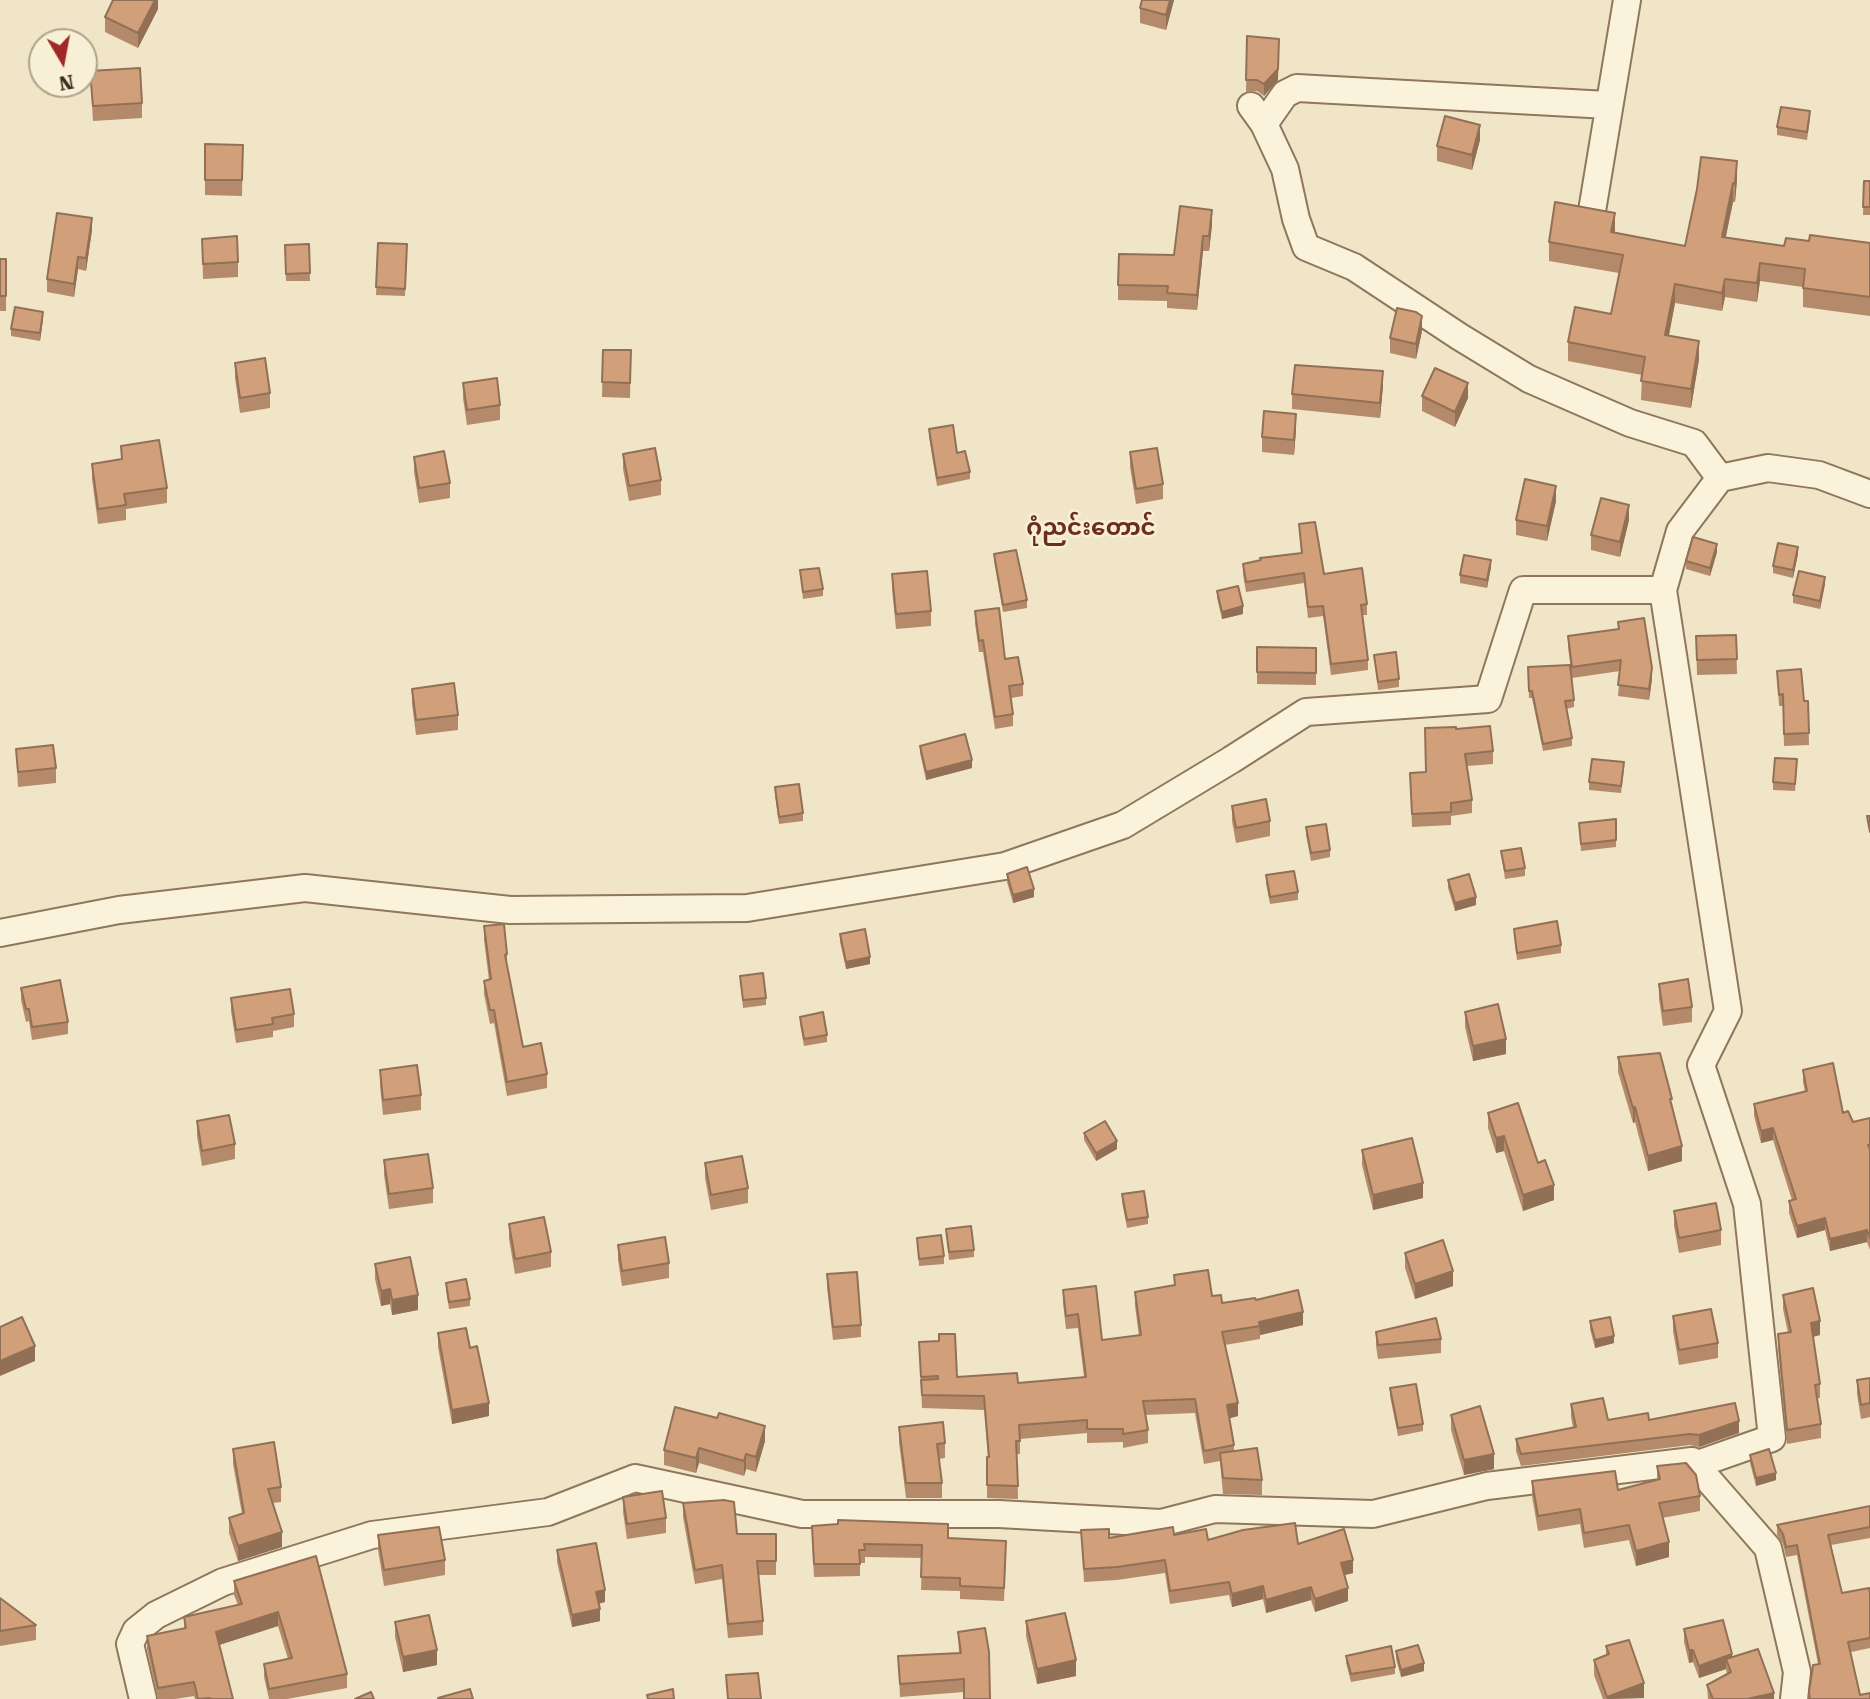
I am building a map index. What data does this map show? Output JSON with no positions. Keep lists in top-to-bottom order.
{
  "districts": ["ဂုံညင်းတောင်"],
  "north": "bottom"
}
